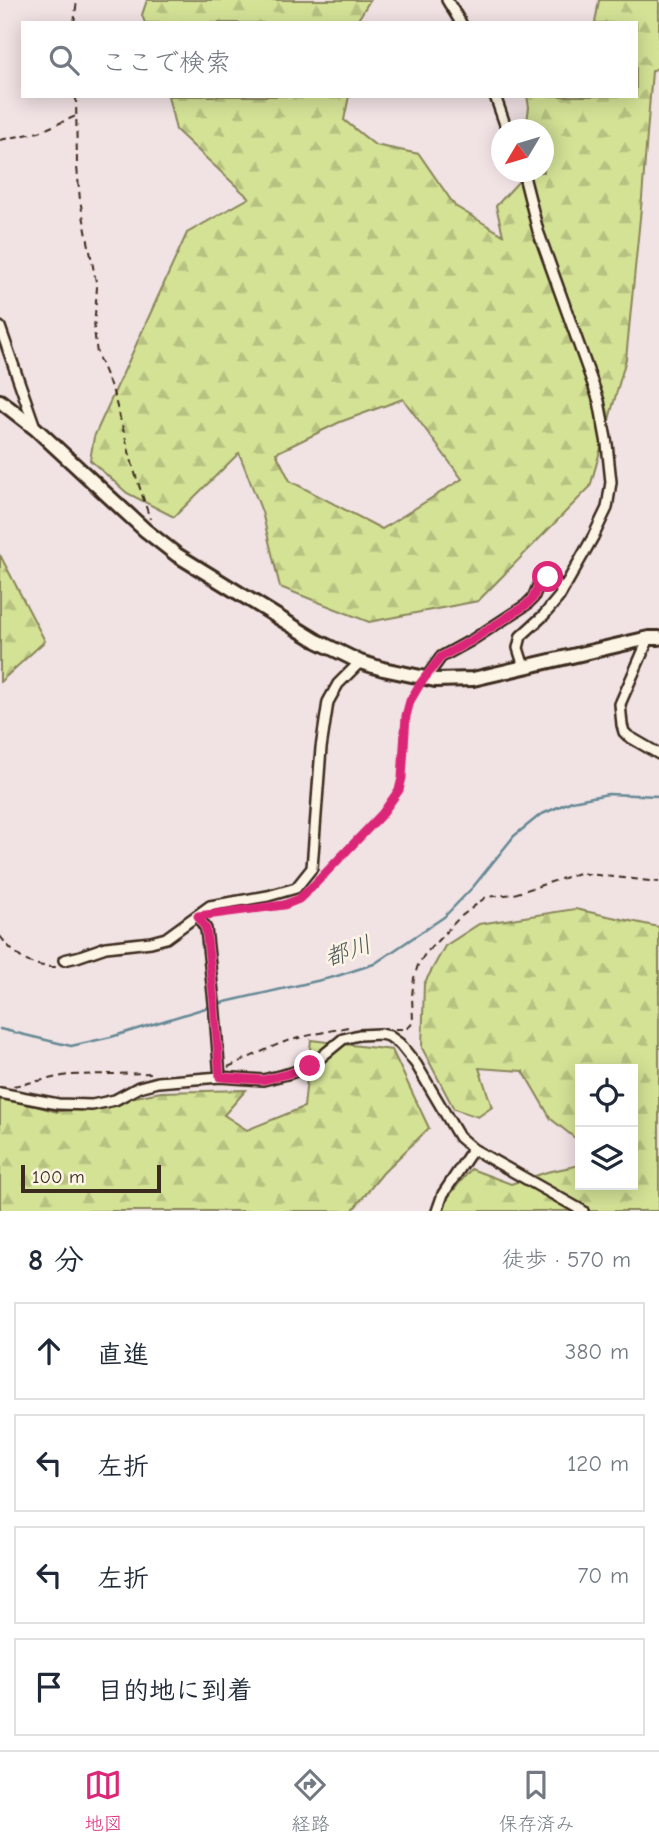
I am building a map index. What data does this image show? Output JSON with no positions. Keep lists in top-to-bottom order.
{
  "water": ["都川"],
  "scale_bar": "100 m",
  "north": "bottom left",
  "page": {
    "search": "ここで検索",
    "scale": "100 m",
    "heading": ["8 分", "徒歩 · 570 m"],
    "list": [
      ["直進", "380 m"],
      ["左折", "120 m"],
      ["左折", "70 m"],
      "目的地に到着"
    ],
    "nav": ["地図", "経路", "保存済み"]
  }
}
